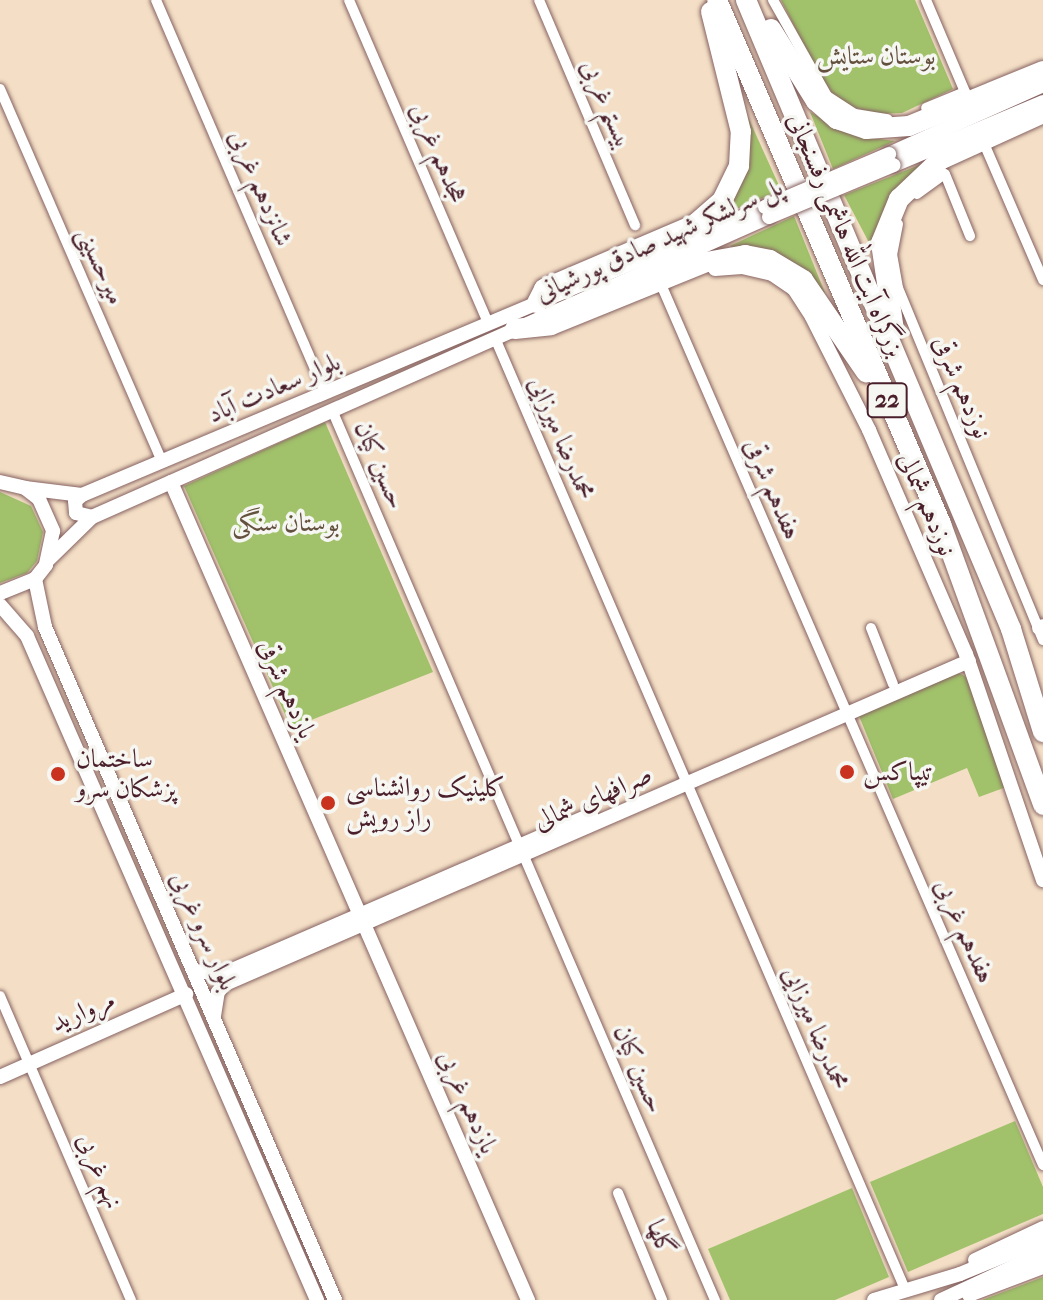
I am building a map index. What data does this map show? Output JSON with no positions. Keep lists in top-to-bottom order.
{
  "streets": {
    "highway": ["بزرگراه آیت الله هاشمی رفسنجانی", "22"],
    "main road": [
      "پل سرلشکر شهید صادق پورشیانی",
      "بلوار سعادت آباد",
      "نوزدهم شمالی",
      "یازدهم شرقی",
      "صرافهای شمالی",
      "بلوار سرو غربی",
      "مروارید",
      "یازدهم غربی"
    ],
    "street": [
      "بیستم غربی",
      "هجدهم غربی",
      "شانزدهم غربی",
      "میرحسینی",
      "نوزدهم شرقی",
      "محمدرضا میرزایی",
      "حسین کیان",
      "هفدهم شرقی",
      "هفدهم غربی",
      "نهم غربی",
      "گلها"
    ]
  },
  "crossings": [
    ["هجدهم غربی", "بلوار سعادت آباد"],
    ["شانزدهم غربی", "بلوار سعادت آباد"],
    ["پل سرلشکر شهید صادق پورشیانی", "بلوار سعادت آباد"],
    ["میرحسینی", "بلوار سعادت آباد"],
    ["بلوار سعادت آباد", "محمدرضا میرزایی"],
    ["بلوار سعادت آباد", "حسین کیان"],
    ["بلوار سعادت آباد", "یازدهم شرقی"],
    ["بلوار سعادت آباد", "بلوار سرو غربی"],
    ["محمدرضا میرزایی", "صرافهای شمالی"],
    ["حسین کیان", "صرافهای شمالی"],
    ["هفدهم شرقی", "نوزدهم شمالی"],
    ["هفدهم شرقی", "صرافهای شمالی"],
    ["هفدهم شرقی", "هفدهم غربی"],
    ["نوزدهم شمالی", "صرافهای شمالی"],
    ["یازدهم شرقی", "صرافهای شمالی"],
    ["یازدهم شرقی", "یازدهم غربی"],
    ["صرافهای شمالی", "بلوار سرو غربی"],
    ["صرافهای شمالی", "هفدهم غربی"],
    ["صرافهای شمالی", "یازدهم غربی"],
    ["بلوار سرو غربی", "مروارید"],
    ["مروارید", "نهم غربی"]
  ],
  "parks": ["بوستان ستایش", "بوستان سنگی"],
  "places": ["تیپاکس", "ساختمان پزشکان سرو", "کلینیک روانشناسی راز رویش"]
}
